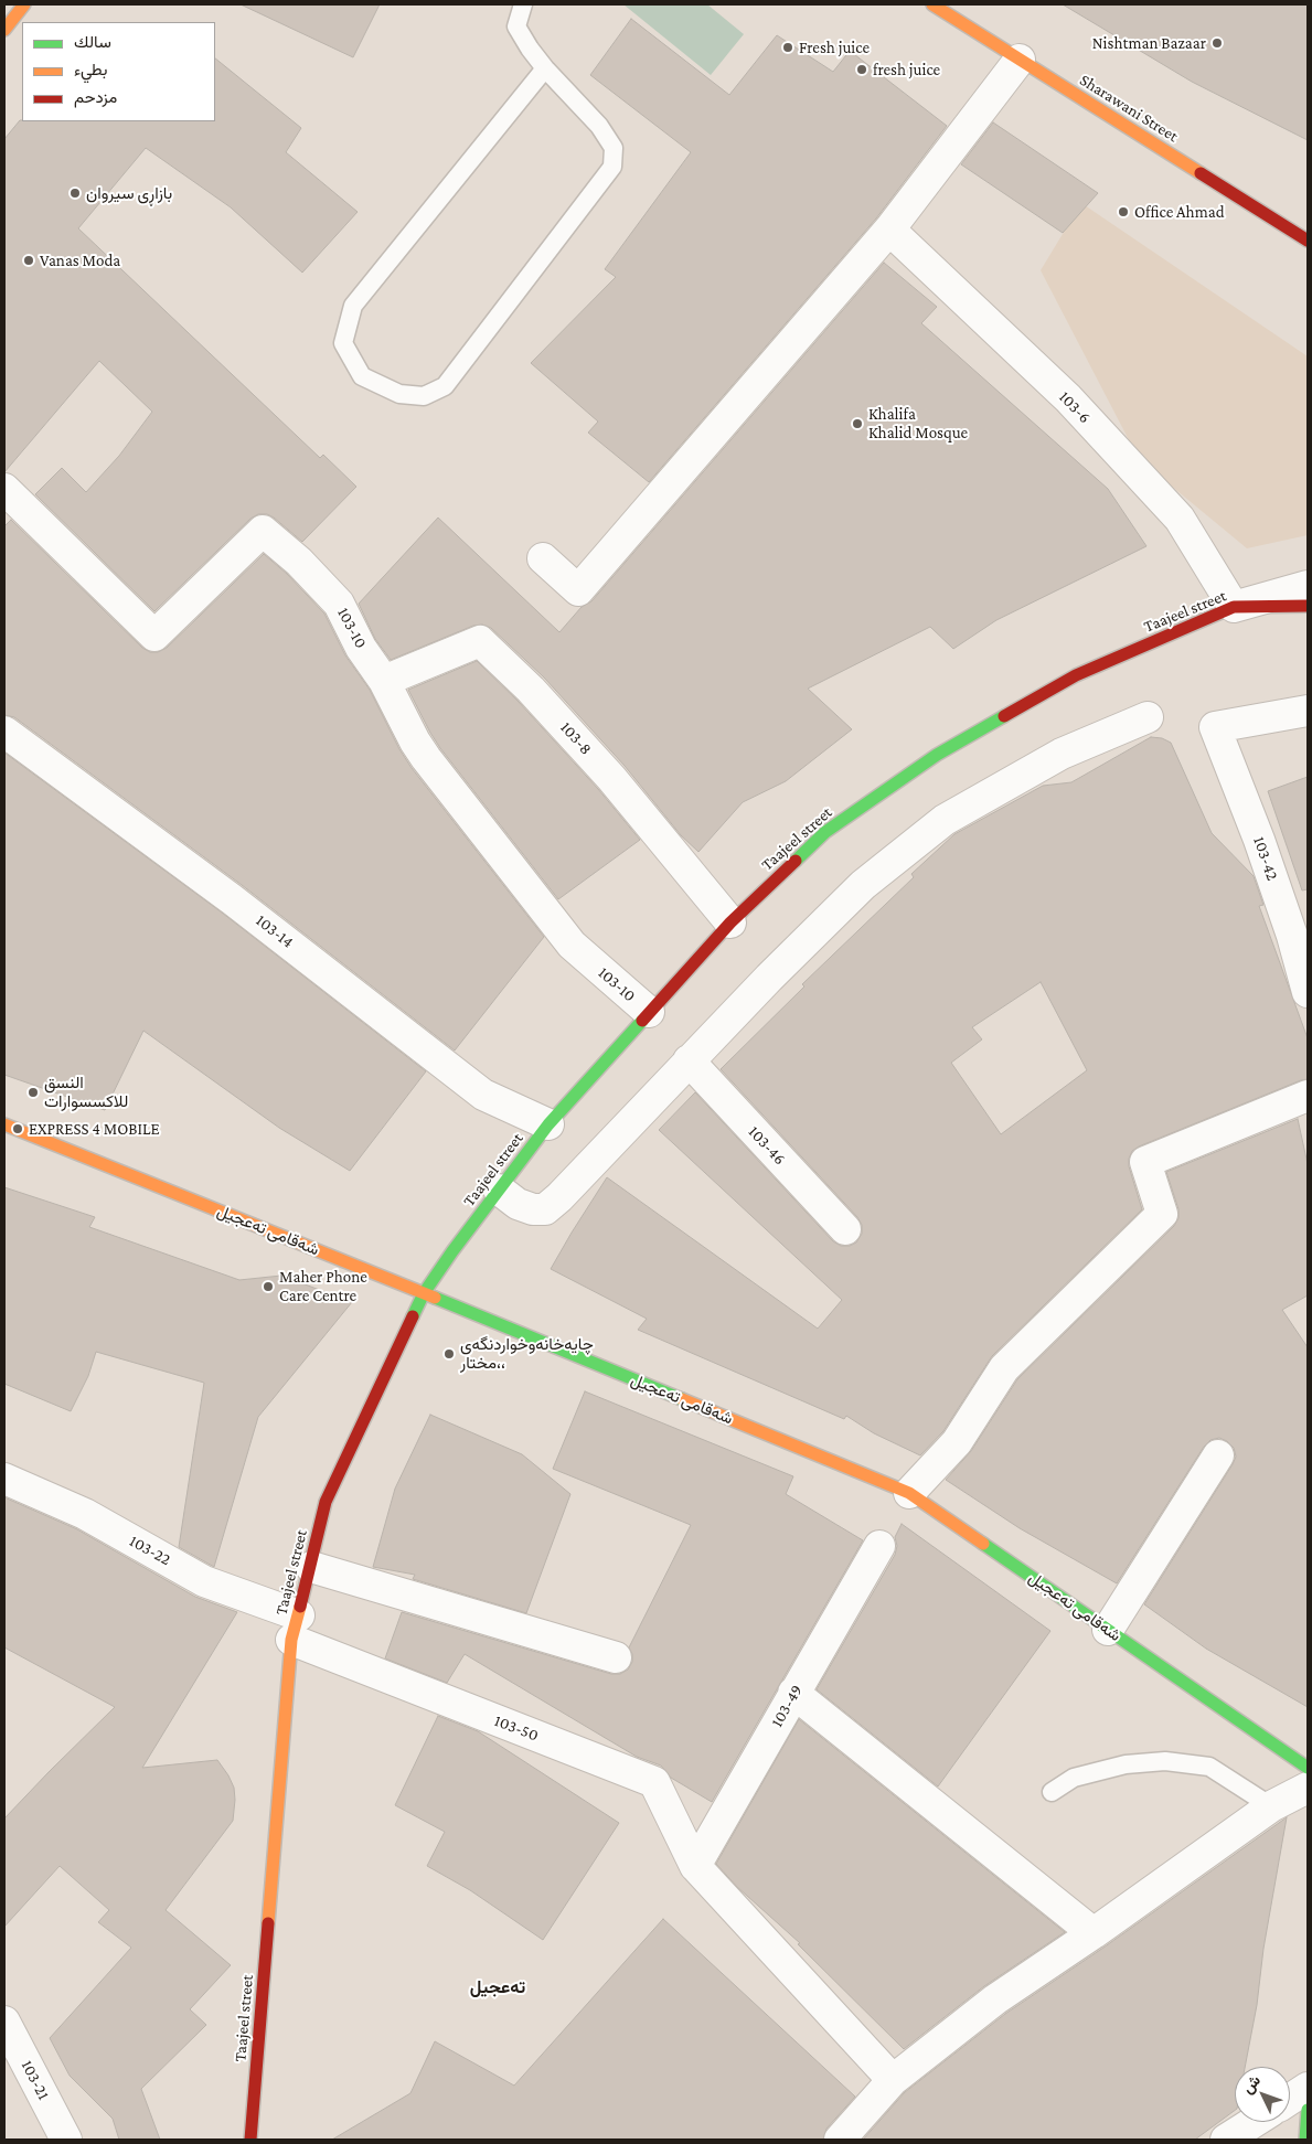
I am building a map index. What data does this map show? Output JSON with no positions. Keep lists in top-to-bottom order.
{
  "streets": {
    "street": [
      "Sharawani Street",
      "103-6",
      "Taajeel street",
      "103-10",
      "103-8",
      "103-42",
      "103-14",
      "103-46",
      "شەقامی تەعجیل",
      "103-22",
      "103-49",
      "103-50",
      "103-21"
    ]
  },
  "crossings": [
    ["103-6", "Taajeel street"],
    ["Taajeel street", "103-10"],
    ["Taajeel street", "103-8"],
    ["Taajeel street", "103-14"],
    ["Taajeel street", "شەقامی تەعجیل"],
    ["Taajeel street", "103-22"],
    ["Taajeel street", "103-50"],
    ["103-10", "103-8"],
    ["103-22", "103-50"],
    ["103-49", "103-50"]
  ],
  "districts": ["تەعجیل"],
  "places": [
    "Nishtman Bazaar",
    "Fresh juice",
    "fresh juice",
    "بازاڕی سیروان",
    "Office Ahmad",
    "Vanas Moda",
    "Khalifa Khalid Mosque",
    "النسق للاكسسوارات",
    "EXPRESS 4 MOBILE",
    "Maher Phone Care Centre",
    "چایەخانەوخواردنگەی مختار،،"
  ],
  "legend": ["سالك", "بطيء", "مزدحم"],
  "north": "top left"
}
